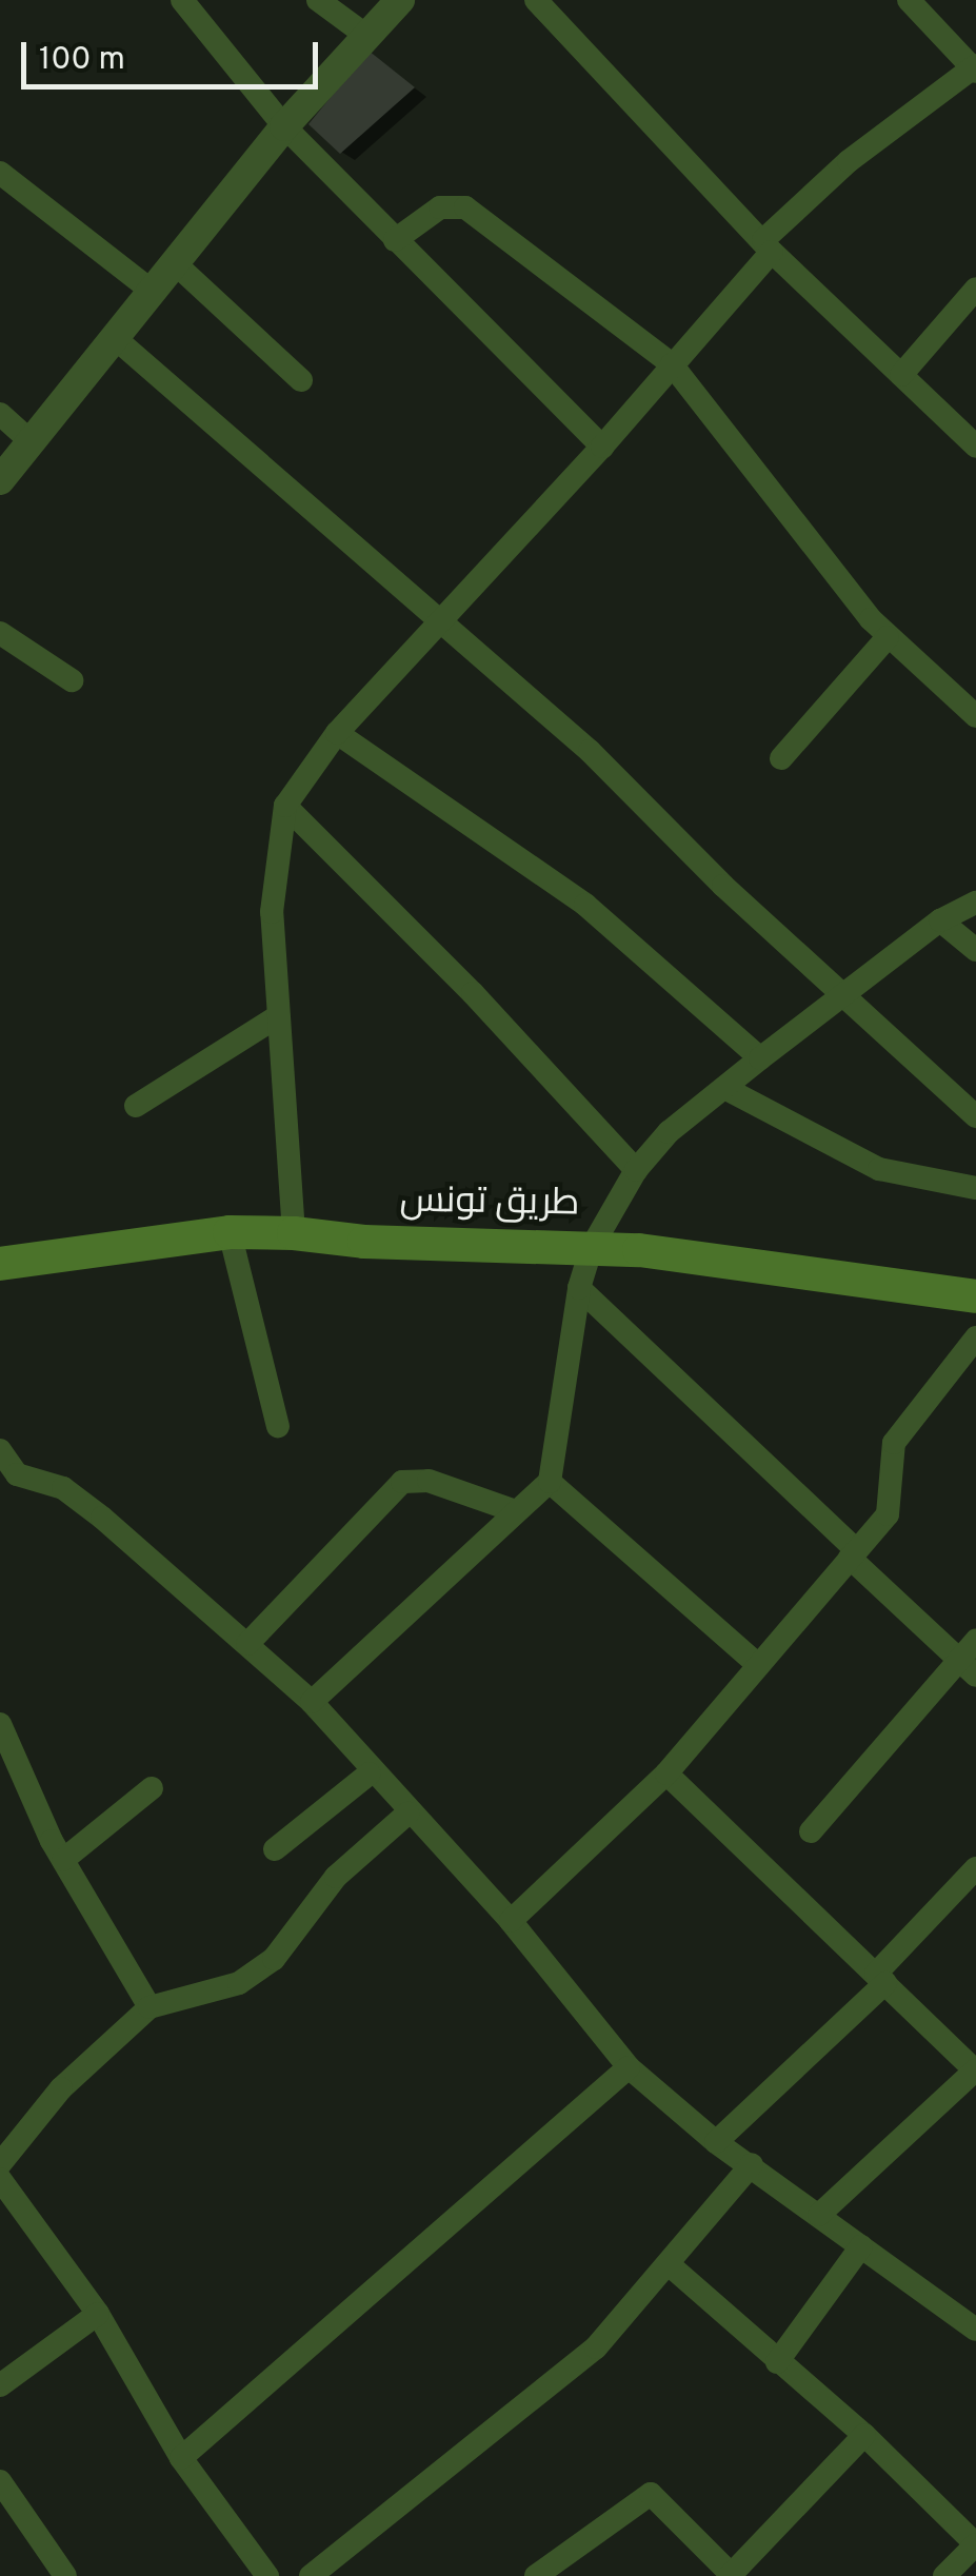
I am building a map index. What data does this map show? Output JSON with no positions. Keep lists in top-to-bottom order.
{
  "streets": {
    "main road": ["طريق تونس"]
  },
  "scale_bar": "100 m"
}
